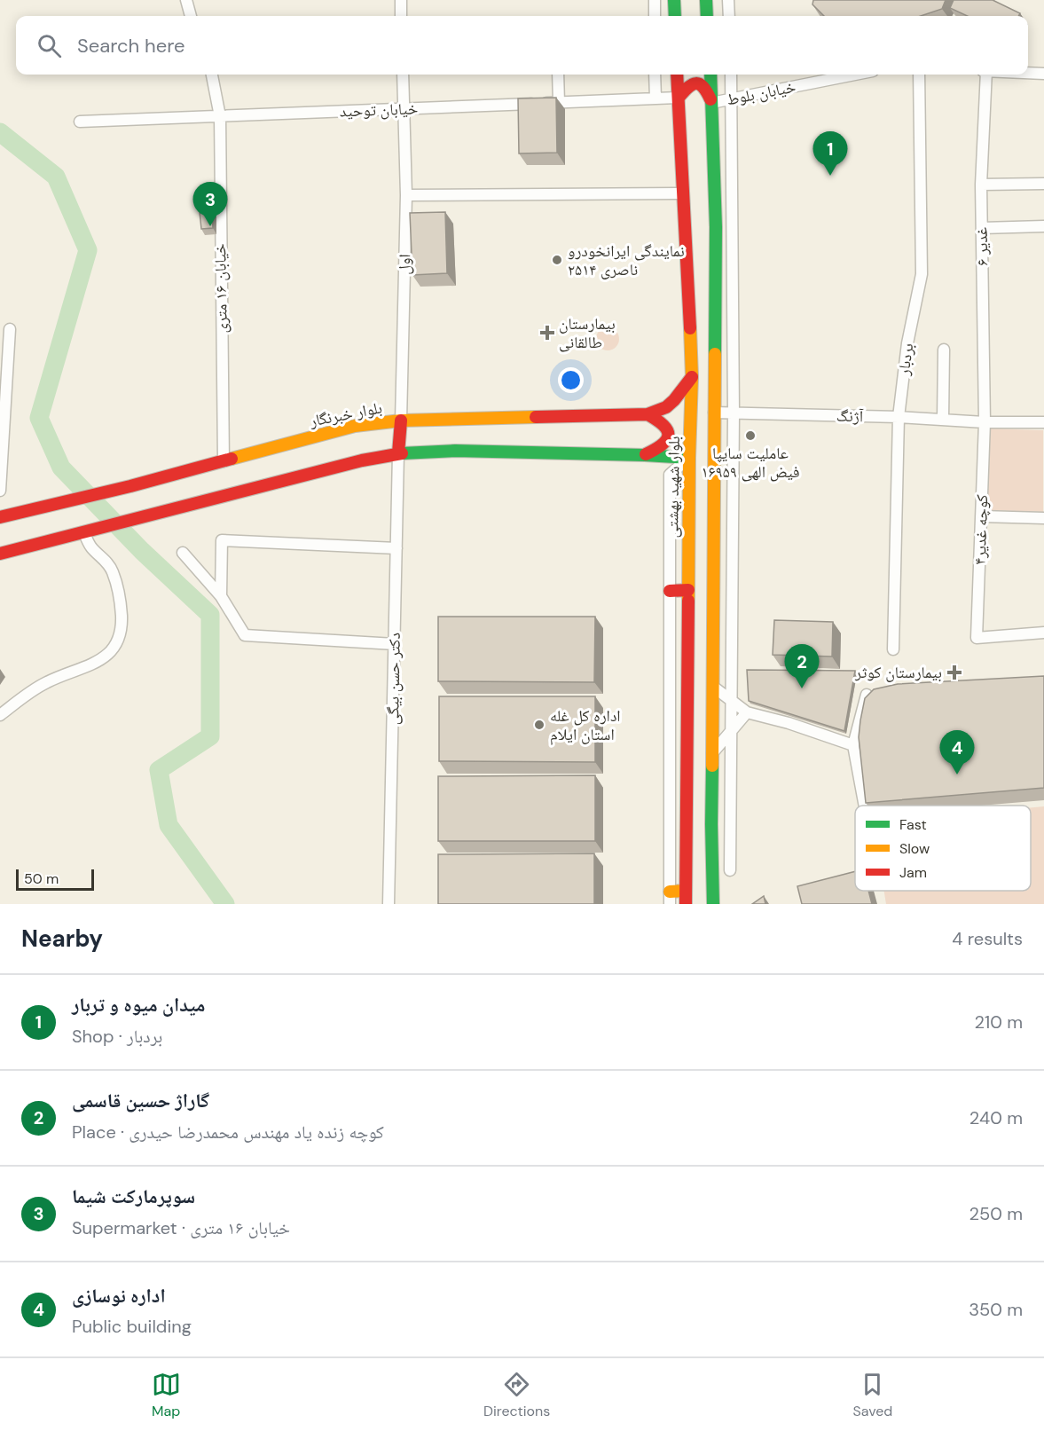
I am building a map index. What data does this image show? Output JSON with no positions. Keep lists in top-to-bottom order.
{
  "streets": {
    "main road": ["بلوار خبرنگار", "بلوار شهید بهشتی"],
    "street": [
      "خیابان بلوط",
      "خیابان توحید",
      "غدیر ۶",
      "اول",
      "خیابان ۱۶ متری",
      "بردبار",
      "آژنگ",
      "کوچه غدیر۴",
      "دکتر حسن بیگی"
    ]
  },
  "crossings": [
    ["خیابان توحید", "اول"],
    ["خیابان توحید", "خیابان ۱۶ متری"],
    ["خیابان توحید", "بلوار شهید بهشتی"],
    ["غدیر ۶", "آژنگ"],
    ["غدیر ۶", "کوچه غدیر۴"],
    ["اول", "بلوار خبرنگار"],
    ["خیابان ۱۶ متری", "بلوار خبرنگار"],
    ["بردبار", "آژنگ"],
    ["بلوار خبرنگار", "بلوار شهید بهشتی"],
    ["آژنگ", "کوچه غدیر۴"]
  ],
  "places": {
    "other": ["نمایندگی ایرانخودرو ناصری ۲۵۱۴", "عاملیت سایپا ۱۶۹۵۹ فیض الهی", "اداره کل غله استان ایلام"],
    "health": ["بیمارستان طالقانی", "بیمارستان کوثر"]
  },
  "legend": ["Fast", "Slow", "Jam"],
  "scale_bar": "50 m",
  "page": {
    "search": "Search here",
    "pins": [
      "1",
      "3",
      "2",
      "4"
    ],
    "scale": "50 m",
    "heading": ["Nearby", "4 results"],
    "list": [
      {
        "mark": "1",
        "name": "میدان میوه و تربار",
        "note": "Shop · بردبار",
        "value": "210 m"
      },
      {
        "mark": "2",
        "name": "گاراژ حسین قاسمی",
        "note": "Place · کوچه زنده یاد مهندس محمدرضا حیدری",
        "value": "240 m"
      },
      {
        "mark": "3",
        "name": "سوپرمارکت شیما",
        "note": "Supermarket · خیابان ۱۶ متری",
        "value": "250 m"
      },
      {
        "mark": "4",
        "name": "اداره نوسازی",
        "note": "Public building",
        "value": "350 m"
      }
    ],
    "nav": ["Map", "Directions", "Saved"]
  }
}
